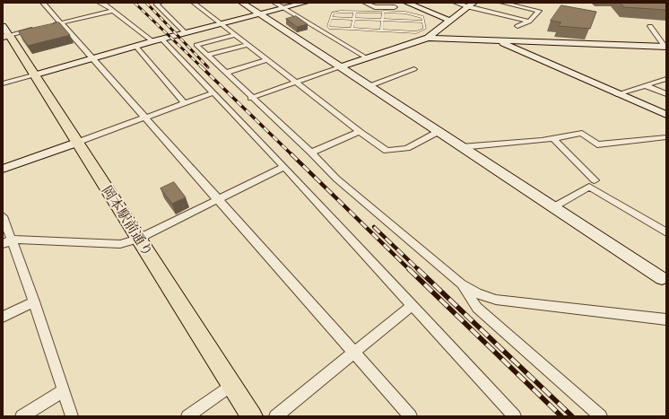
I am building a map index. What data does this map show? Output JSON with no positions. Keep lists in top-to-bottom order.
{
  "streets": {
    "main road": ["岡本駅前通り"]
  }
}
